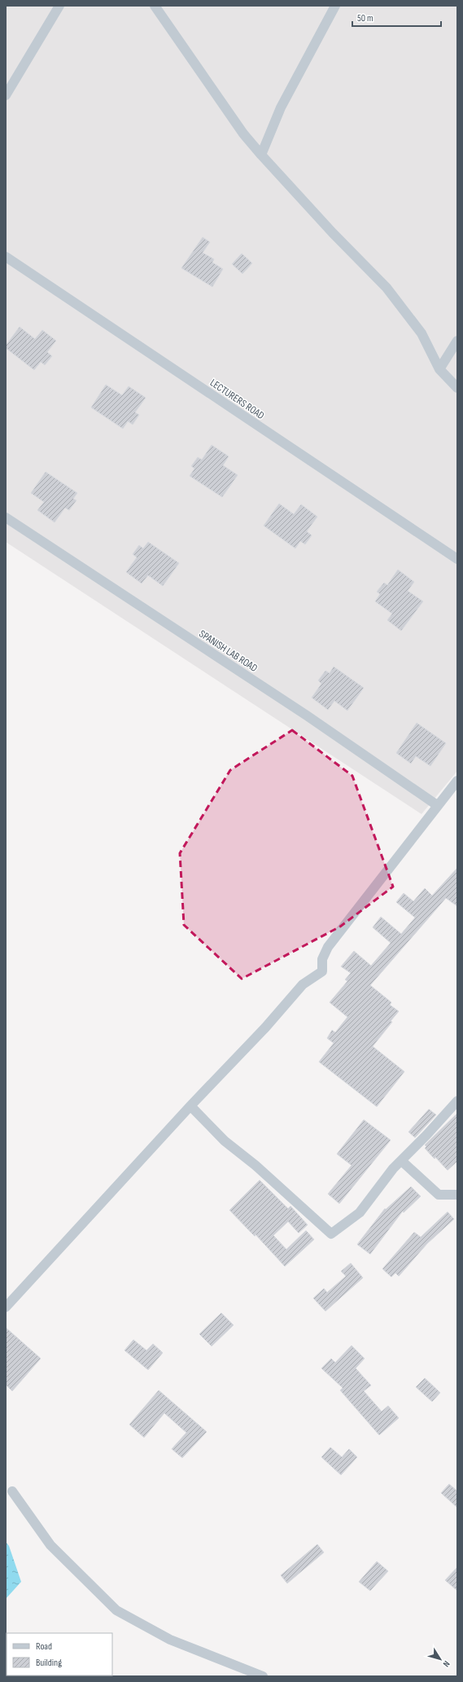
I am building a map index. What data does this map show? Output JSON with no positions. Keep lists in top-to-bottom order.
{
  "streets": {
    "street": ["LECTURERS ROAD", "SPANISH LAB ROAD"]
  },
  "legend": ["Road", "Building"],
  "scale_bar": "50 m",
  "north": "bottom right"
}
